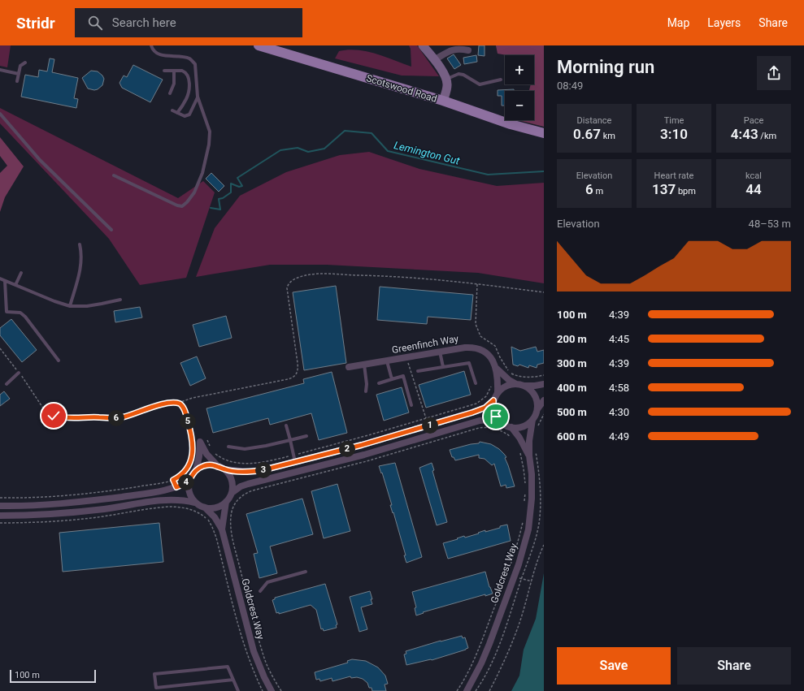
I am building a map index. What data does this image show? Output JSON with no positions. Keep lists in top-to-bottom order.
{
  "streets": {
    "main road": ["Scotswood Road"],
    "street": ["Greenfinch Way", "Goldcrest Way"]
  },
  "crossings": [
    ["Greenfinch Way", "Goldcrest Way"]
  ],
  "water": ["Lemington Gut"],
  "scale_bar": "100 m",
  "page": {
    "header": "Stridr",
    "search": "Search here",
    "nav": ["Map", "Layers", "Share"],
    "heading": ["Morning run", "08:49"],
    "map_buttons": ["+", "−"],
    "stats": [
      ["Distance", "0.67 km"],
      ["Time", "3:10"],
      ["Pace", "4:43 /km"],
      ["Elevation", "6 m"],
      ["Heart rate", "137 bpm"],
      ["kcal", "44"]
    ],
    "chart": ["Elevation", "48–53 m"],
    "list": [
      {
        "name": "100 m",
        "note": "4:39"
      },
      {
        "name": "200 m",
        "note": "4:45"
      },
      {
        "name": "300 m",
        "note": "4:39"
      },
      {
        "name": "400 m",
        "note": "4:58"
      },
      {
        "name": "500 m",
        "note": "4:30"
      },
      {
        "name": "600 m",
        "note": "4:49"
      }
    ],
    "pins": [
      "6",
      "5",
      "1",
      "2",
      "3",
      "4"
    ],
    "buttons": ["Save", "Share"],
    "scale": "100 m"
  }
}
